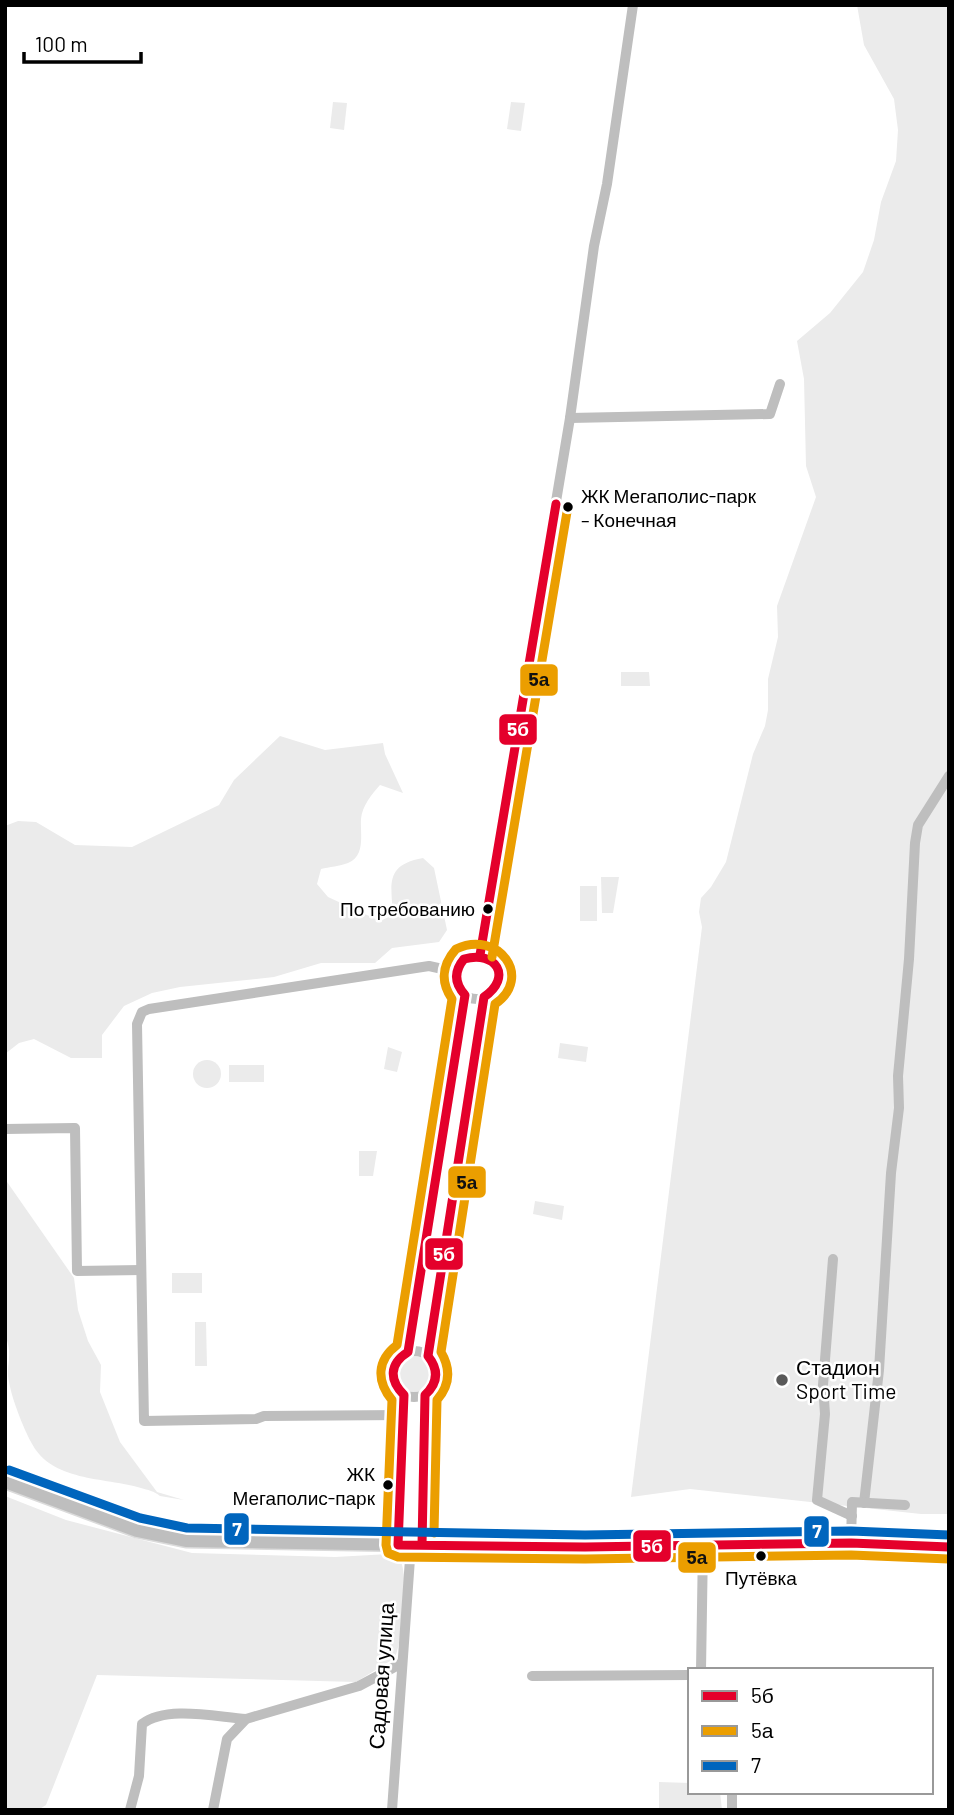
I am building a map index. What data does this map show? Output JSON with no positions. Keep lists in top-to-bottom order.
{
  "streets": {
    "street": ["Садовая улица"]
  },
  "places": [
    "ЖК Мегаполис-парк – Конечная",
    "По требованию",
    "Стадион Sport Time",
    "ЖК Мегаполис-парк",
    "Путёвка"
  ],
  "lines": ["transit line 5б", "transit line 5а", "transit line 7"],
  "legend": ["5б", "5а", "7"],
  "scale_bar": "100 m"
}
